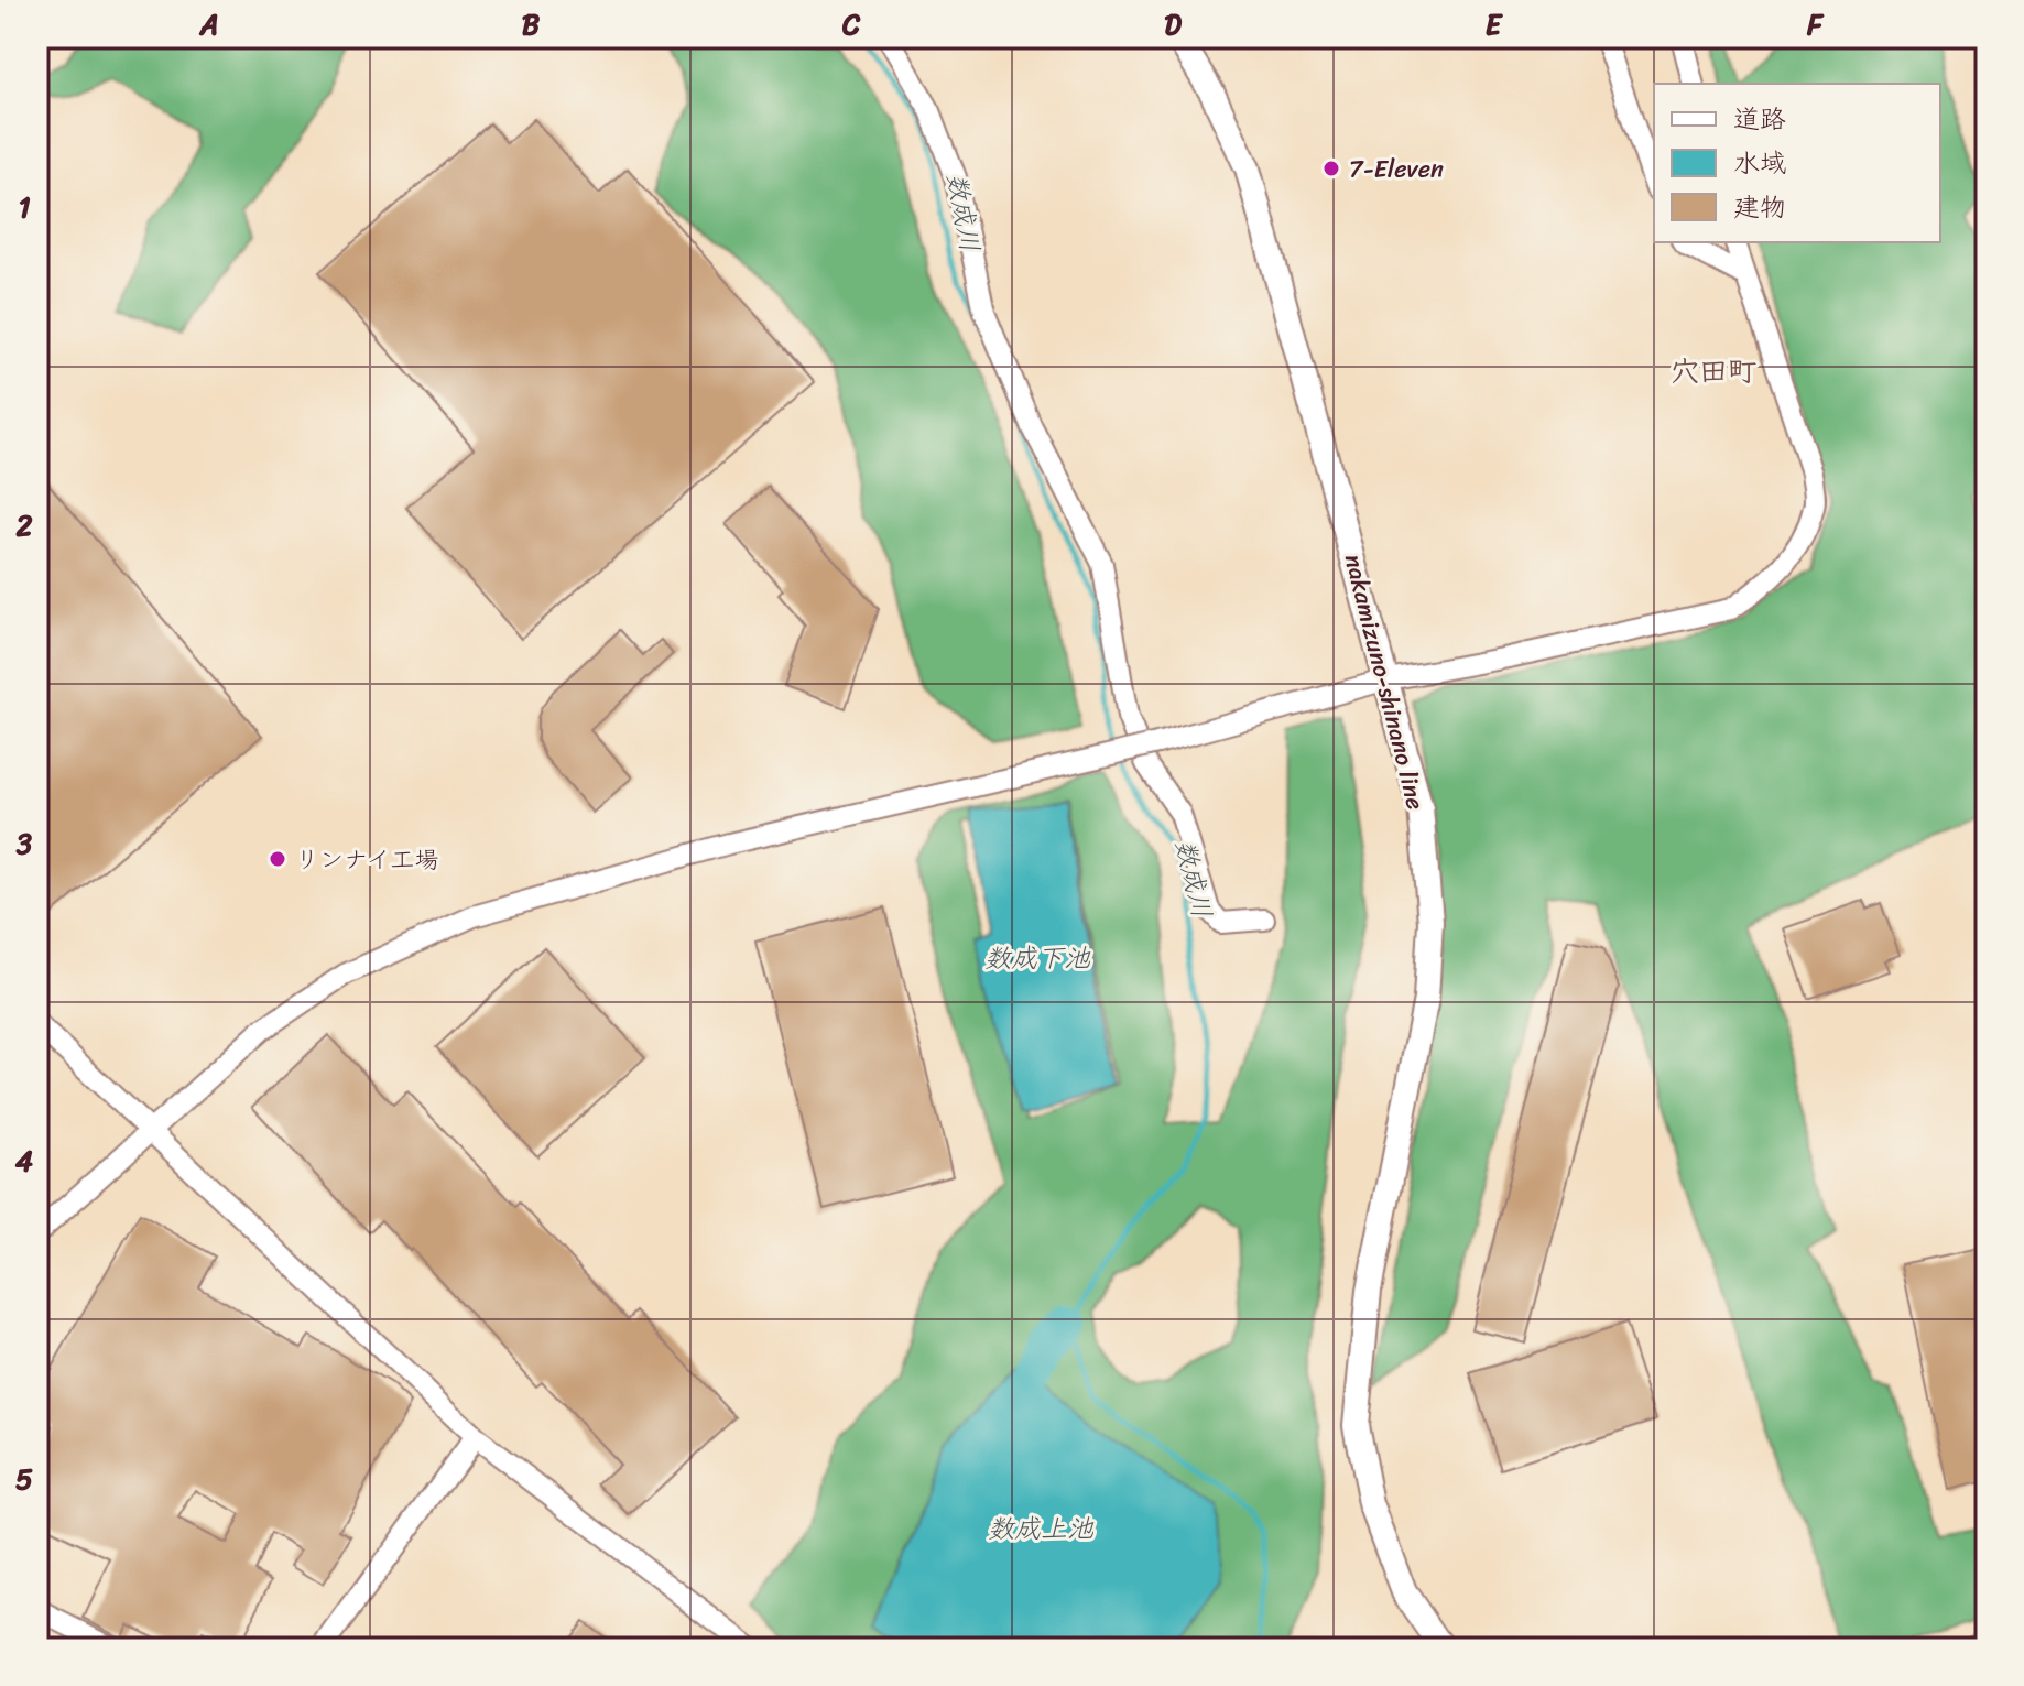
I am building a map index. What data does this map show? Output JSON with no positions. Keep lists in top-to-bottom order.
{
  "streets": {
    "main road": ["nakamizuno-shinano line"]
  },
  "districts": ["穴田町"],
  "water": ["数成川", "数成下池", "数成上池"],
  "places": ["7-Eleven", "リンナイ工場"],
  "legend": ["道路", "水域", "建物"],
  "grid": {
    "columns": [
      "A",
      "B",
      "C",
      "D",
      "E",
      "F"
    ],
    "rows": [
      "1",
      "2",
      "3",
      "4",
      "5"
    ]
  }
}
